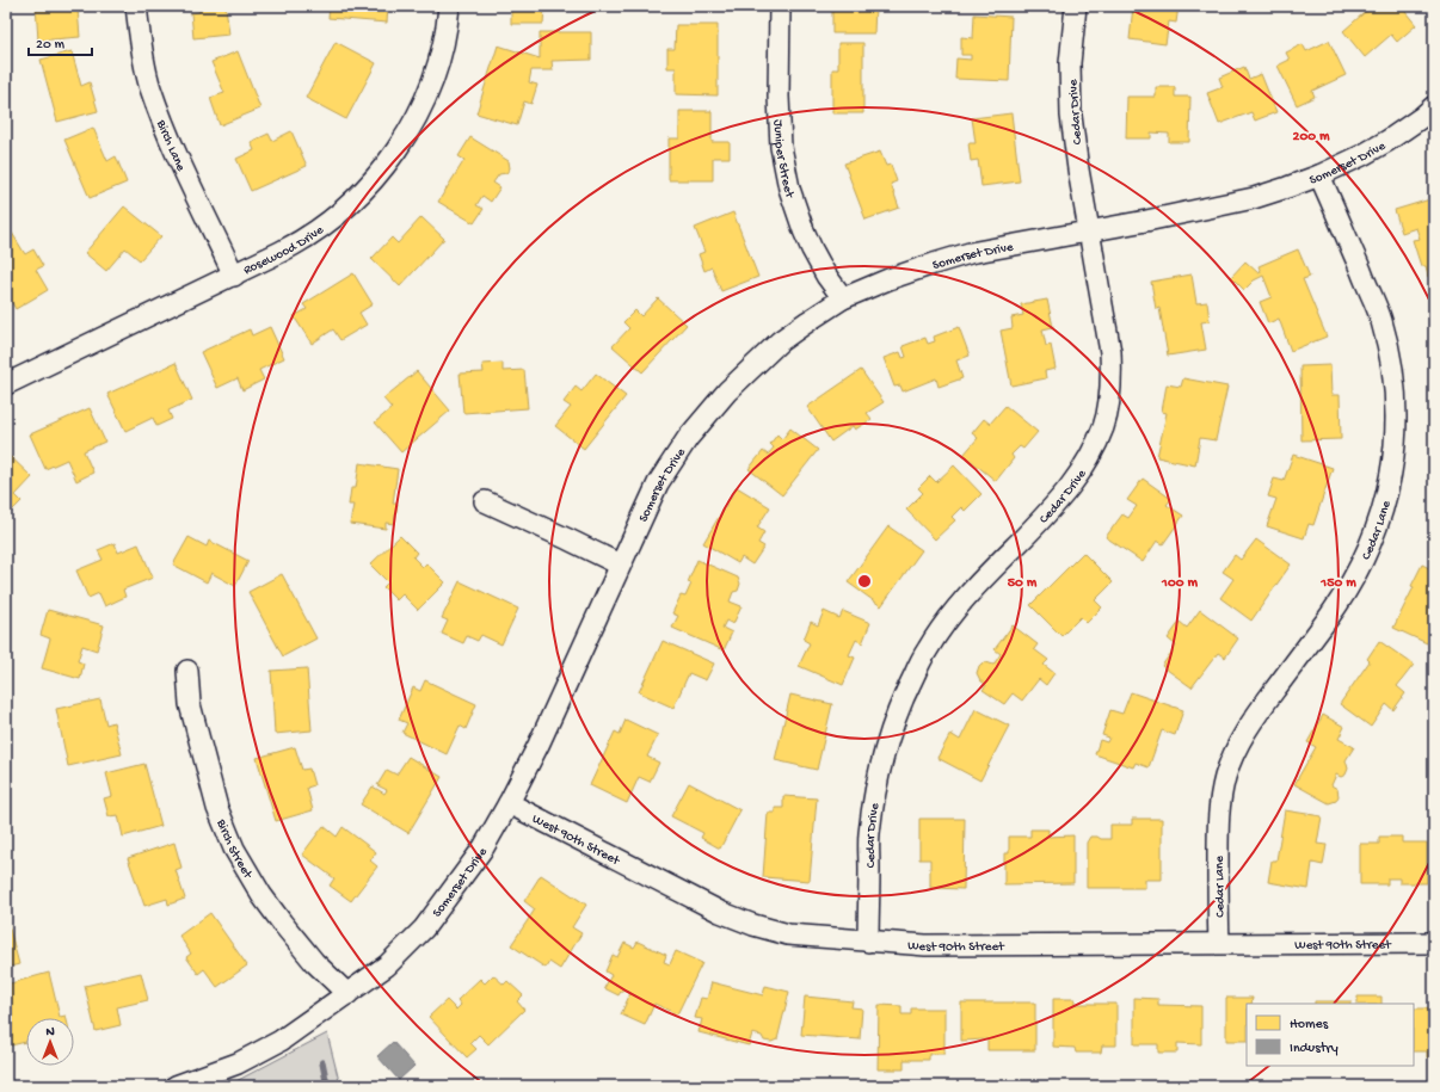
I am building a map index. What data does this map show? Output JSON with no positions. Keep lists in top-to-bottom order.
{
  "streets": {
    "street": [
      "Cedar Drive",
      "Birch Lane",
      "Juniper Street",
      "Somerset Drive",
      "Rosewood Drive",
      "Cedar Lane",
      "West 90th Street",
      "Birch Street"
    ]
  },
  "crossings": [
    ["Cedar Drive", "Somerset Drive"],
    ["Cedar Drive", "West 90th Street"],
    ["Birch Lane", "Rosewood Drive"],
    ["Juniper Street", "Somerset Drive"],
    ["Somerset Drive", "Cedar Lane"],
    ["Somerset Drive", "West 90th Street"],
    ["Somerset Drive", "Birch Street"],
    ["Cedar Lane", "West 90th Street"]
  ],
  "legend": ["Homes", "Industry"],
  "scale_bar": "20 m",
  "north": "top",
  "rings": [
    "200 m",
    "50 m",
    "100 m",
    "150 m"
  ]
}
